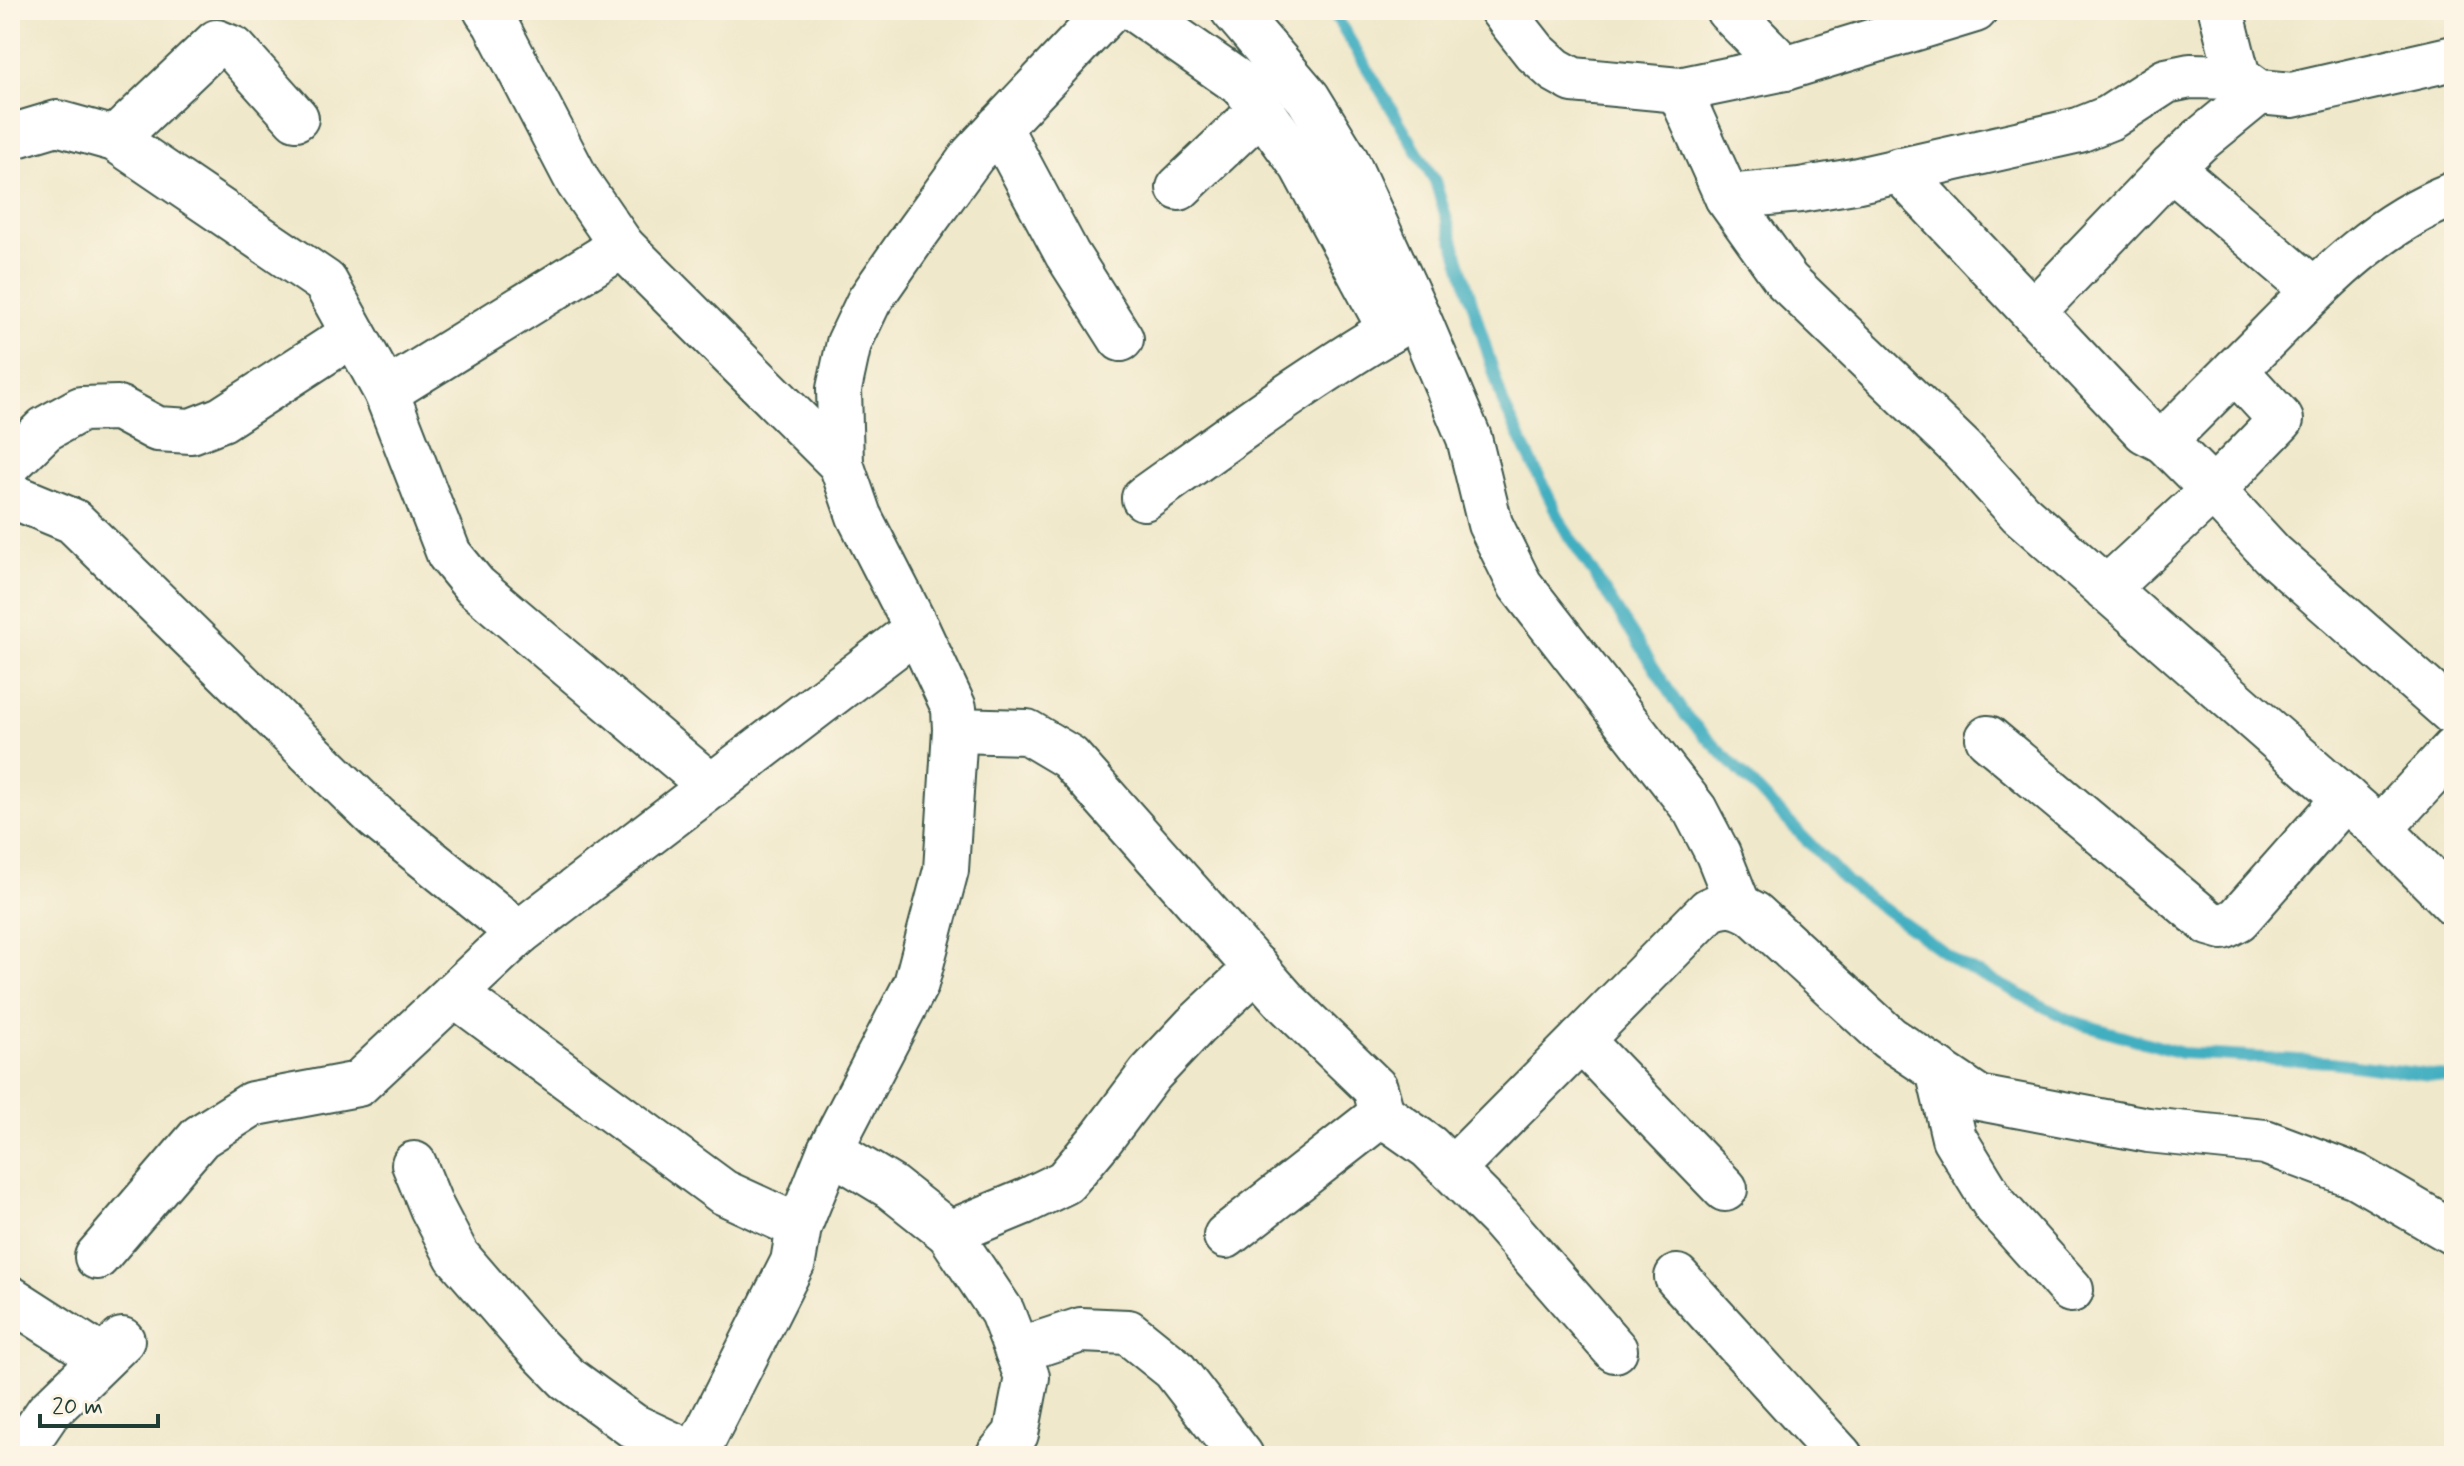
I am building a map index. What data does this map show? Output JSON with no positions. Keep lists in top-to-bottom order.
{
  "scale_bar": "20 m"
}
